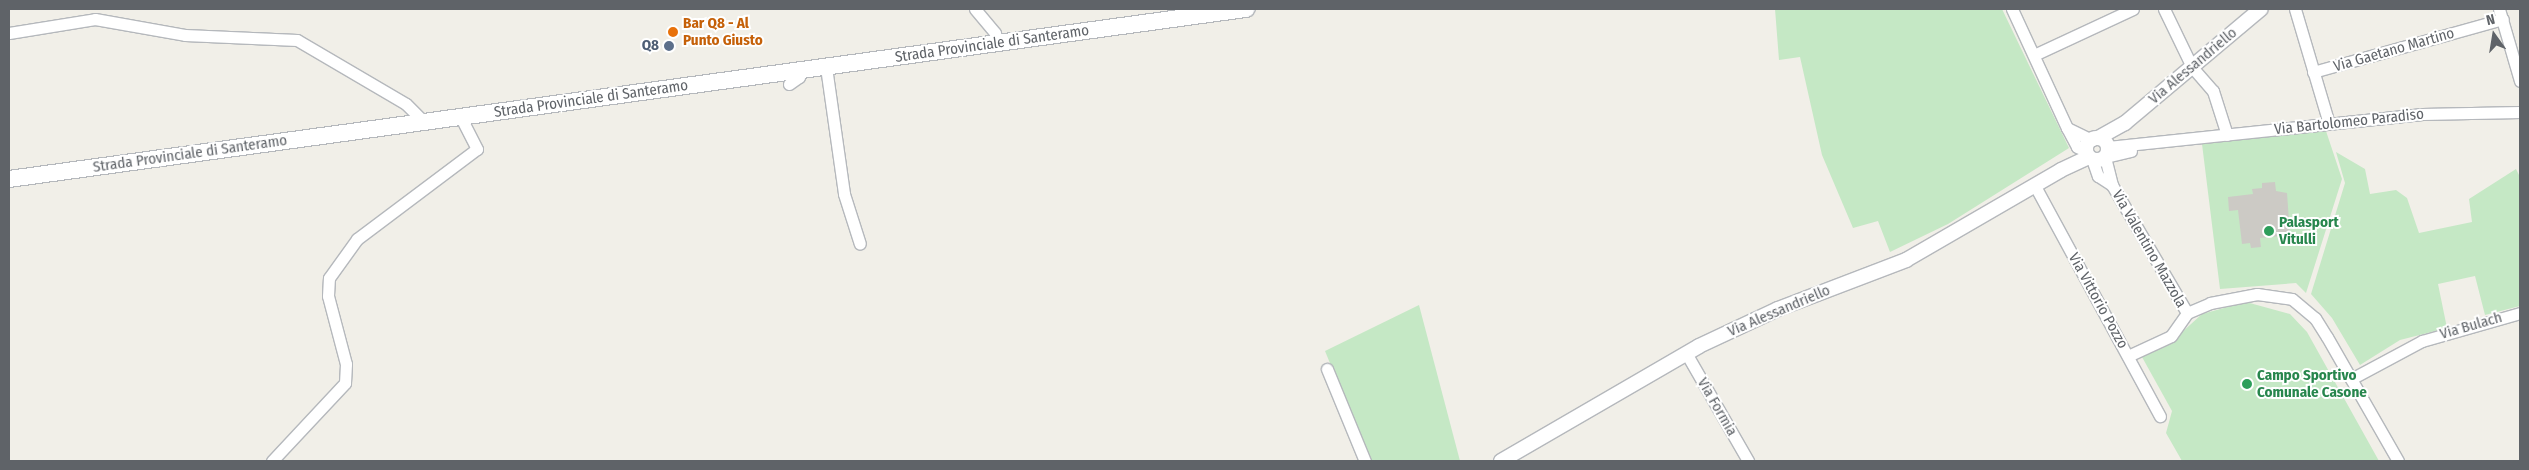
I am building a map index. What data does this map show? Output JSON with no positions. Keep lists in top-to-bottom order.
{
  "streets": {
    "main road": ["Strada Provinciale di Santeramo"],
    "street": [
      "Via Gaetano Martino",
      "Via Alessandriello",
      "Via Bartolomeo Paradiso",
      "Via Valentino Mazzola",
      "Via Vittorio Pozzo",
      "Via Bulach",
      "Via Formia"
    ]
  },
  "crossings": [
    ["Via Alessandriello", "Via Bartolomeo Paradiso"],
    ["Via Alessandriello", "Via Valentino Mazzola"],
    ["Via Alessandriello", "Via Vittorio Pozzo"],
    ["Via Alessandriello", "Via Formia"],
    ["Via Bartolomeo Paradiso", "Via Valentino Mazzola"]
  ],
  "places": [
    "Bar Q8 - Al Punto Giusto",
    "Q8",
    "Palasport Vitulli",
    "Campo Sportivo Comunale Casone"
  ],
  "north": "top"
}
